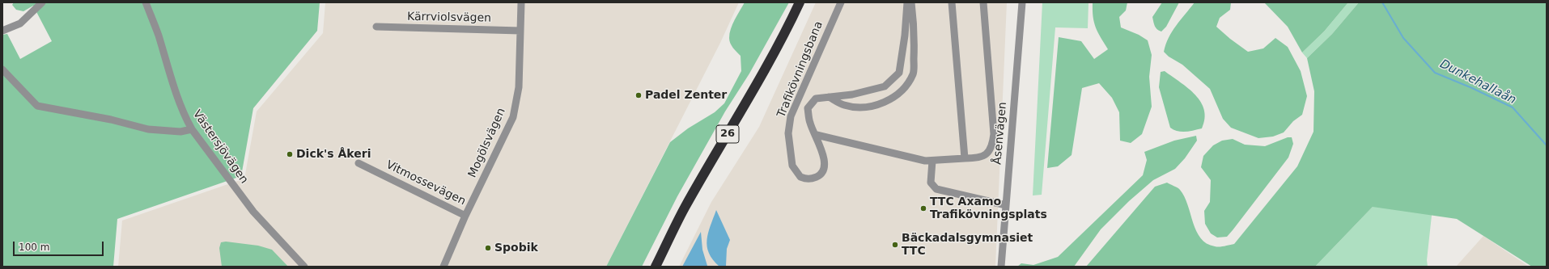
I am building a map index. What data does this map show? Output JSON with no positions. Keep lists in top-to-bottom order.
{
  "streets": {
    "highway": ["26"],
    "street": [
      "Kärrviolsvägen",
      "Trafikövningsbana",
      "Åsenvägen",
      "Mogölsvägen",
      "Västersjövägen",
      "Vitmossevägen"
    ]
  },
  "crossings": [
    ["Kärrviolsvägen", "Mogölsvägen"],
    ["Mogölsvägen", "Vitmossevägen"]
  ],
  "water": ["Dunkehallaån"],
  "places": [
    "Padel Zenter",
    "Dick's Åkeri",
    "TTC Axamo Trafikövningsplats",
    "Bäckadalsgymnasiet TTC",
    "Spobik"
  ],
  "scale_bar": "100 m"
}
